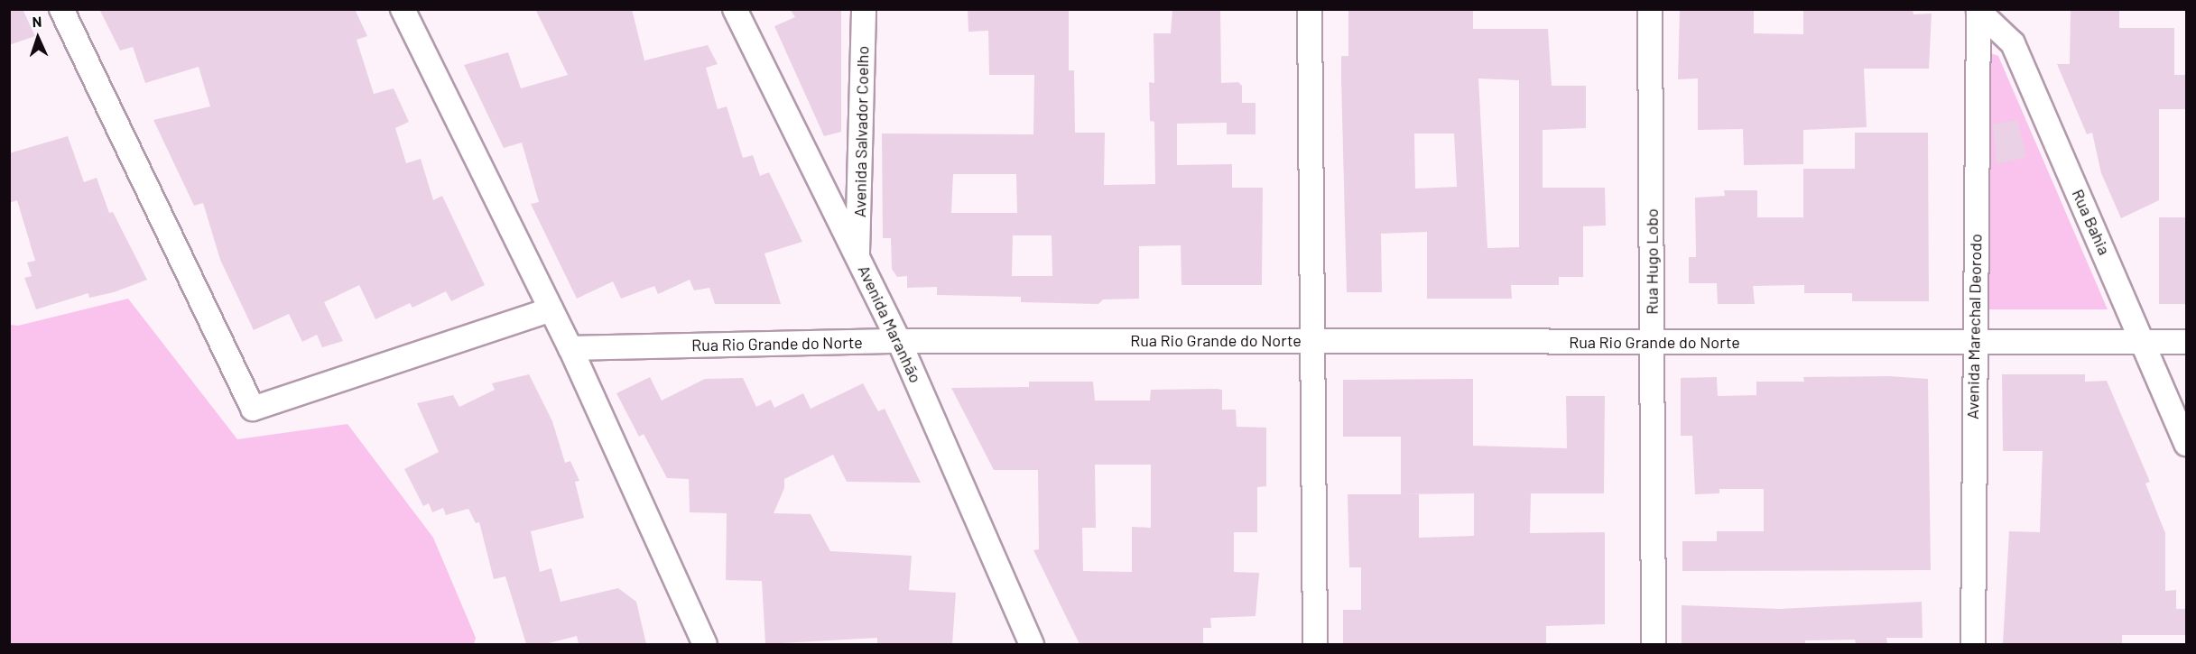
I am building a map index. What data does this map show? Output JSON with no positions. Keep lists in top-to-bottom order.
{
  "streets": {
    "street": [
      "Avenida Salvador Coelho",
      "Rua Bahia",
      "Rua Hugo Lobo",
      "Avenida Maranhão",
      "Avenida Marechal Deorodo",
      "Rua Rio Grande do Norte"
    ]
  },
  "crossings": [
    ["Avenida Salvador Coelho", "Avenida Maranhão"],
    ["Rua Bahia", "Avenida Marechal Deorodo"],
    ["Rua Bahia", "Rua Rio Grande do Norte"],
    ["Rua Hugo Lobo", "Rua Rio Grande do Norte"],
    ["Avenida Maranhão", "Rua Rio Grande do Norte"],
    ["Avenida Marechal Deorodo", "Rua Rio Grande do Norte"]
  ],
  "north": "top"
}
